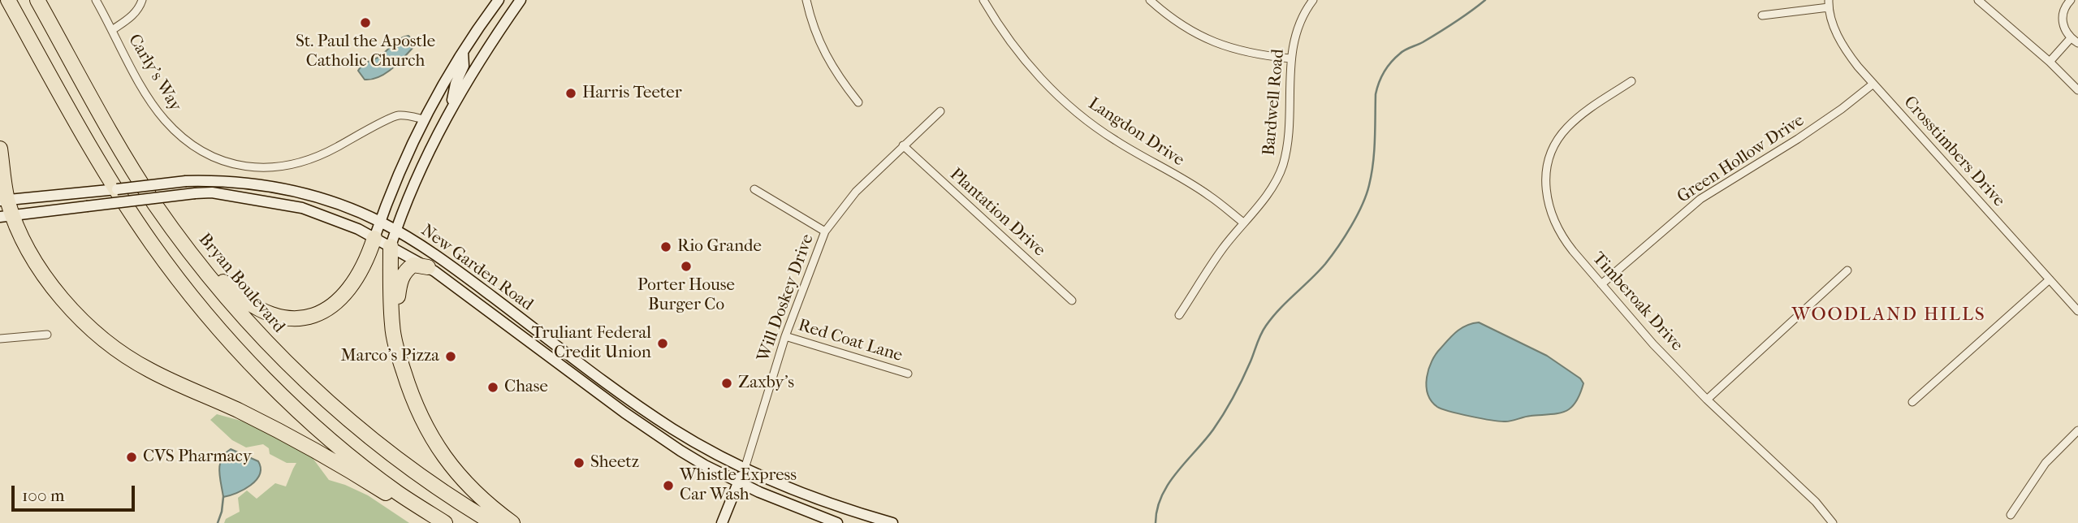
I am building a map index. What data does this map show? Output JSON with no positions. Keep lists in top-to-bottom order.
{
  "streets": {
    "highway": ["Bryan Boulevard"],
    "main road": ["New Garden Road"],
    "street": [
      "Carly's Way",
      "Bardwell Road",
      "Langdon Drive",
      "Crosstimbers Drive",
      "Green Hollow Drive",
      "Plantation Drive",
      "Will Doskey Drive",
      "Timberoak Drive",
      "Red Coat Lane"
    ]
  },
  "crossings": [
    ["Bardwell Road", "Langdon Drive"],
    ["Crosstimbers Drive", "Green Hollow Drive"],
    ["Green Hollow Drive", "Timberoak Drive"],
    ["Plantation Drive", "Will Doskey Drive"],
    ["New Garden Road", "Will Doskey Drive"],
    ["Will Doskey Drive", "Red Coat Lane"]
  ],
  "districts": ["WOODLAND HILLS"],
  "places": [
    "St. Paul the Apostle Catholic Church",
    "Harris Teeter",
    "Rio Grande",
    "Porter House Burger Co",
    "Truliant Federal Credit Union",
    "Marco's Pizza",
    "Zaxby's",
    "Chase",
    "CVS Pharmacy",
    "Sheetz",
    "Whistle Express Car Wash"
  ],
  "scale_bar": "100 m"
}
